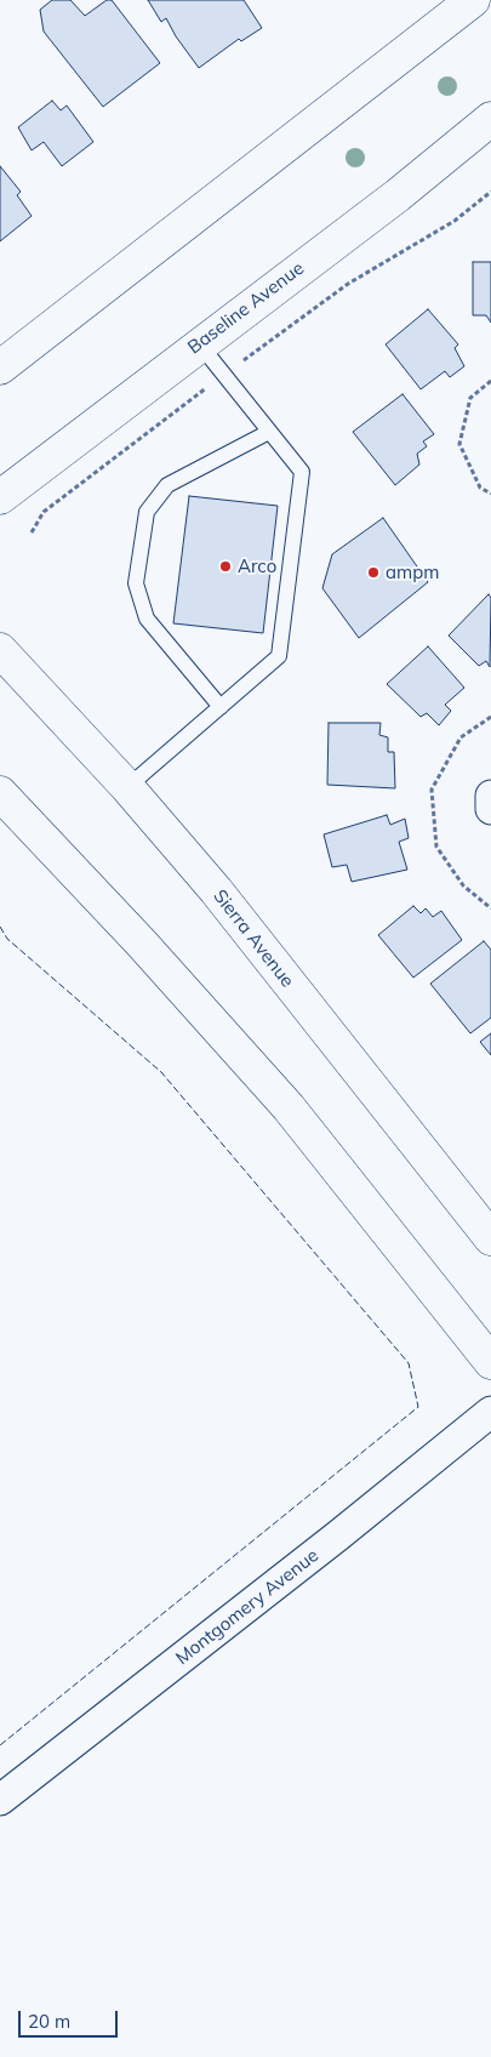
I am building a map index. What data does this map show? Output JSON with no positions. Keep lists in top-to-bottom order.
{
  "streets": {
    "main road": ["Baseline Avenue", "Sierra Avenue"],
    "street": ["Montgomery Avenue"]
  },
  "places": ["Arco", "ampm"],
  "scale_bar": "20 m"
}
